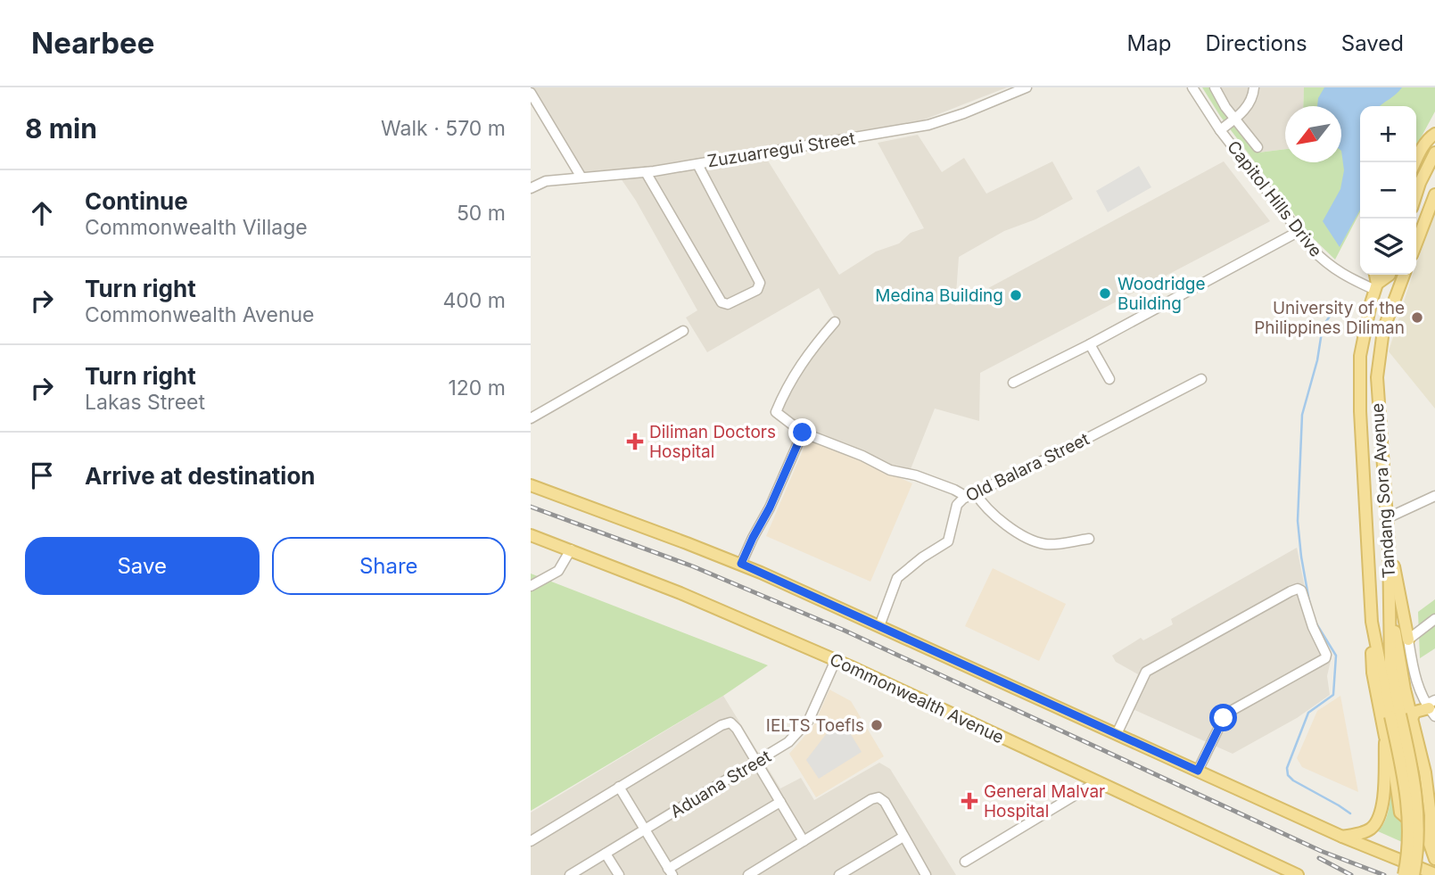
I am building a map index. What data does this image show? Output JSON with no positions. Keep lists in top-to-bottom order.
{
  "streets": {
    "main road": ["Tandang Sora Avenue", "Commonwealth Avenue"],
    "street": [
      "Zuzuarregui Street",
      "Capitol Hills Drive",
      "Old Balara Street",
      "Aduana Street"
    ]
  },
  "crossings": [
    ["Capitol Hills Drive", "Tandang Sora Avenue"],
    ["Commonwealth Avenue", "Aduana Street"]
  ],
  "places": {
    "other": [
      "Woodridge Building",
      "Medina Building",
      "University of the Philippines Diliman",
      "IELTS Toefls"
    ],
    "health": ["Diliman Doctors Hospital", "General Malvar Hospital"]
  },
  "north": "bottom left",
  "page": {
    "header": "Nearbee",
    "nav": ["Map", "Directions", "Saved"],
    "heading": ["8 min", "Walk · 570 m"],
    "map_buttons": ["+", "−"],
    "list": [
      ["Continue", "Commonwealth Village", "50 m"],
      ["Turn right", "Commonwealth Avenue", "400 m"],
      ["Turn right", "Lakas Street", "120 m"],
      "Arrive at destination"
    ],
    "buttons": ["Save", "Share"]
  }
}
